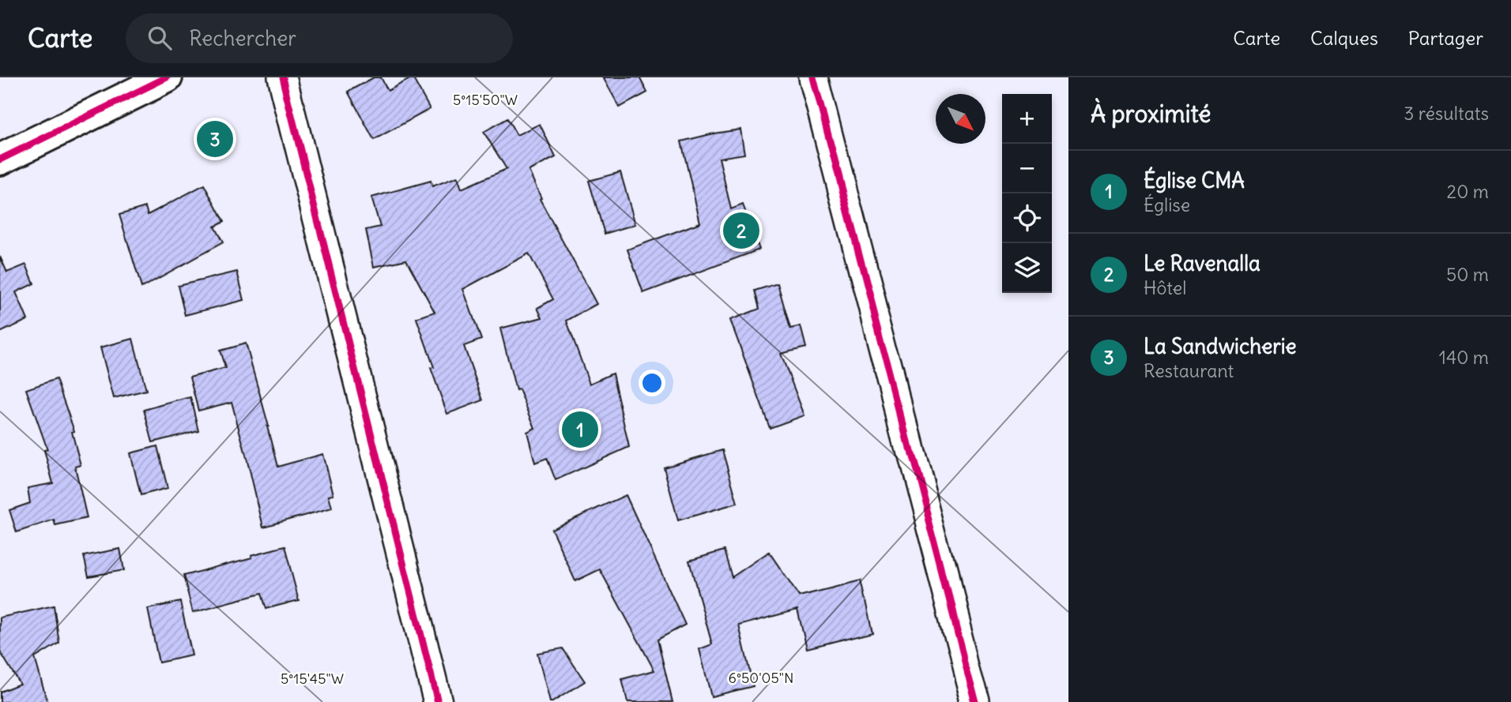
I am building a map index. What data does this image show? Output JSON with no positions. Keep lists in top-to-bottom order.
{
  "north": "bottom right",
  "page": {
    "header": "Carte",
    "search": "Rechercher",
    "nav": ["Carte", "Calques", "Partager"],
    "heading": ["À proximité", "3 résultats"],
    "map_buttons": ["+", "−"],
    "pins": ["3", "2", "1"],
    "list": [
      {
        "mark": "1",
        "name": "Église CMA",
        "note": "Église",
        "value": "20 m"
      },
      {
        "mark": "2",
        "name": "Le Ravenalla",
        "note": "Hôtel",
        "value": "50 m"
      },
      {
        "mark": "3",
        "name": "La Sandwicherie",
        "note": "Restaurant",
        "value": "140 m"
      }
    ]
  },
  "coordinates": ["5°15'50\"W", "6°50'05\"N", "5°15'45\"W"]
}
